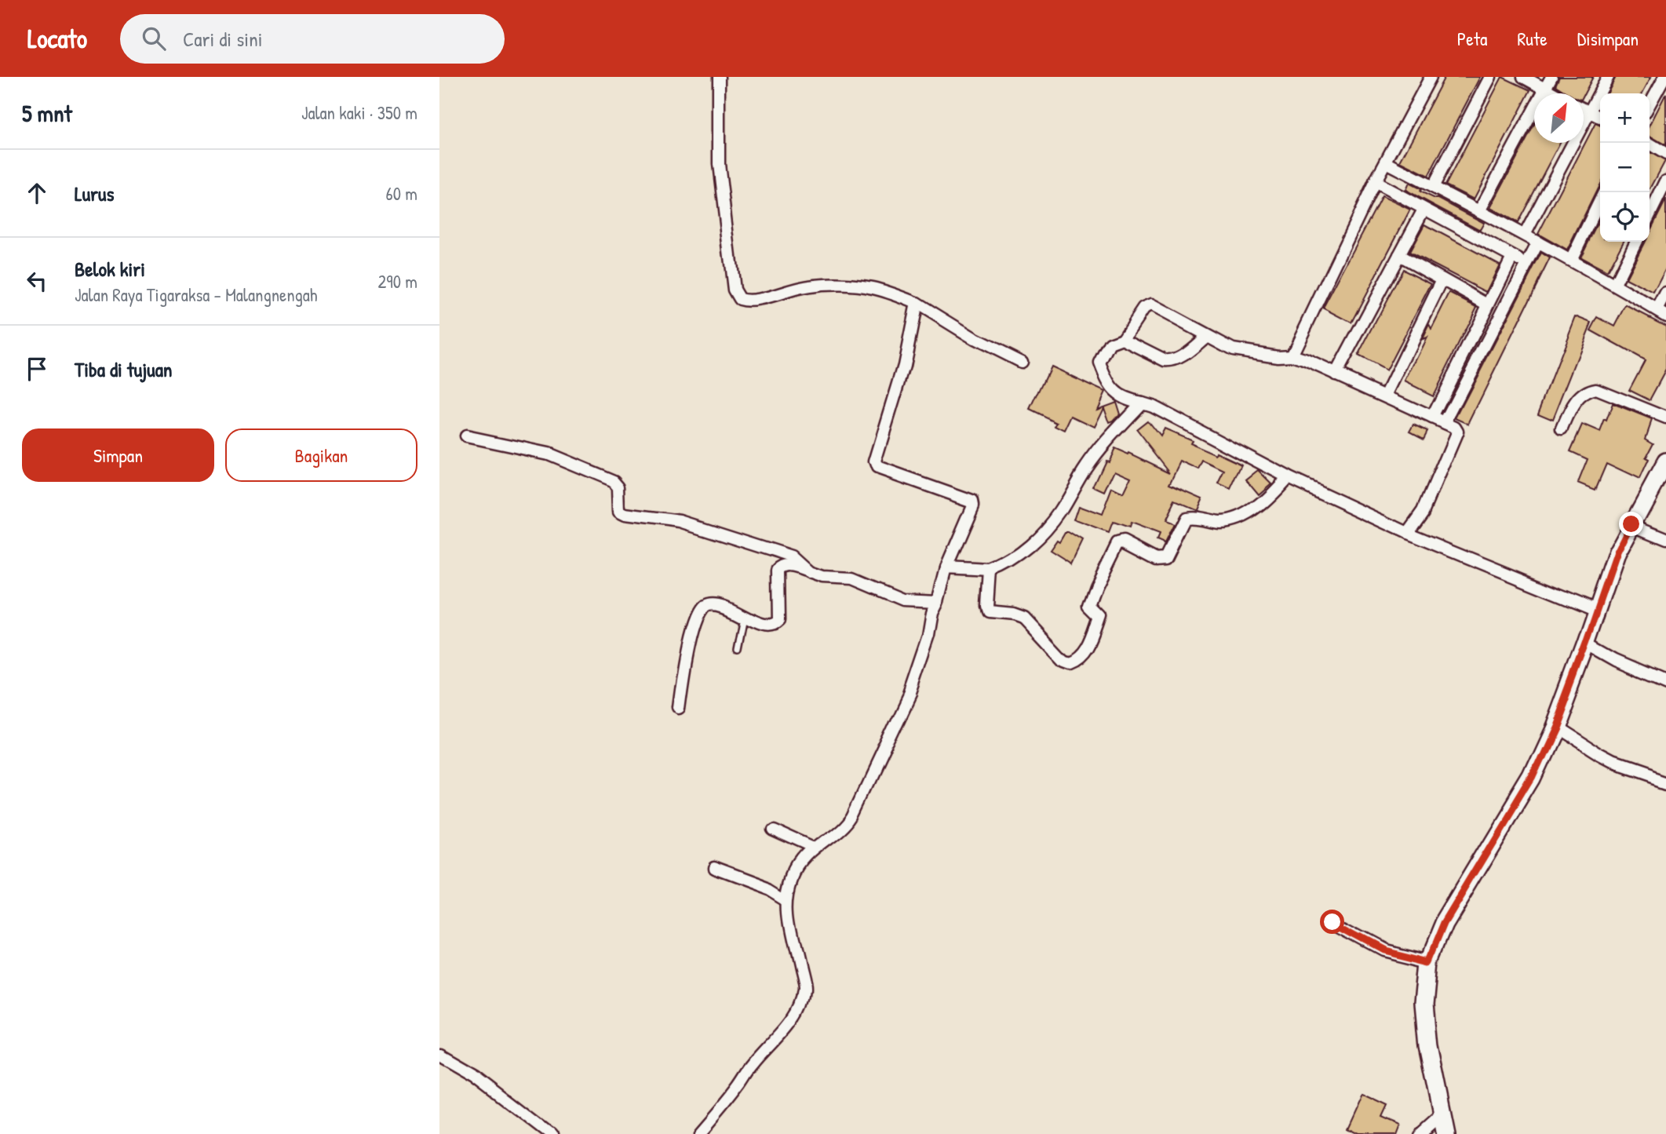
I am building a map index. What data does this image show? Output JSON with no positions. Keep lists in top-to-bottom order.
{
  "north": "top right",
  "page": {
    "header": "Locato",
    "search": "Cari di sini",
    "nav": ["Peta", "Rute", "Disimpan"],
    "heading": ["5 mnt", "Jalan kaki · 350 m"],
    "map_buttons": ["+", "−"],
    "list": [
      ["Lurus", "60 m"],
      ["Belok kiri", "Jalan Raya Tigaraksa - Malangnengah", "290 m"],
      "Tiba di tujuan"
    ],
    "buttons": ["Simpan", "Bagikan"]
  }
}
